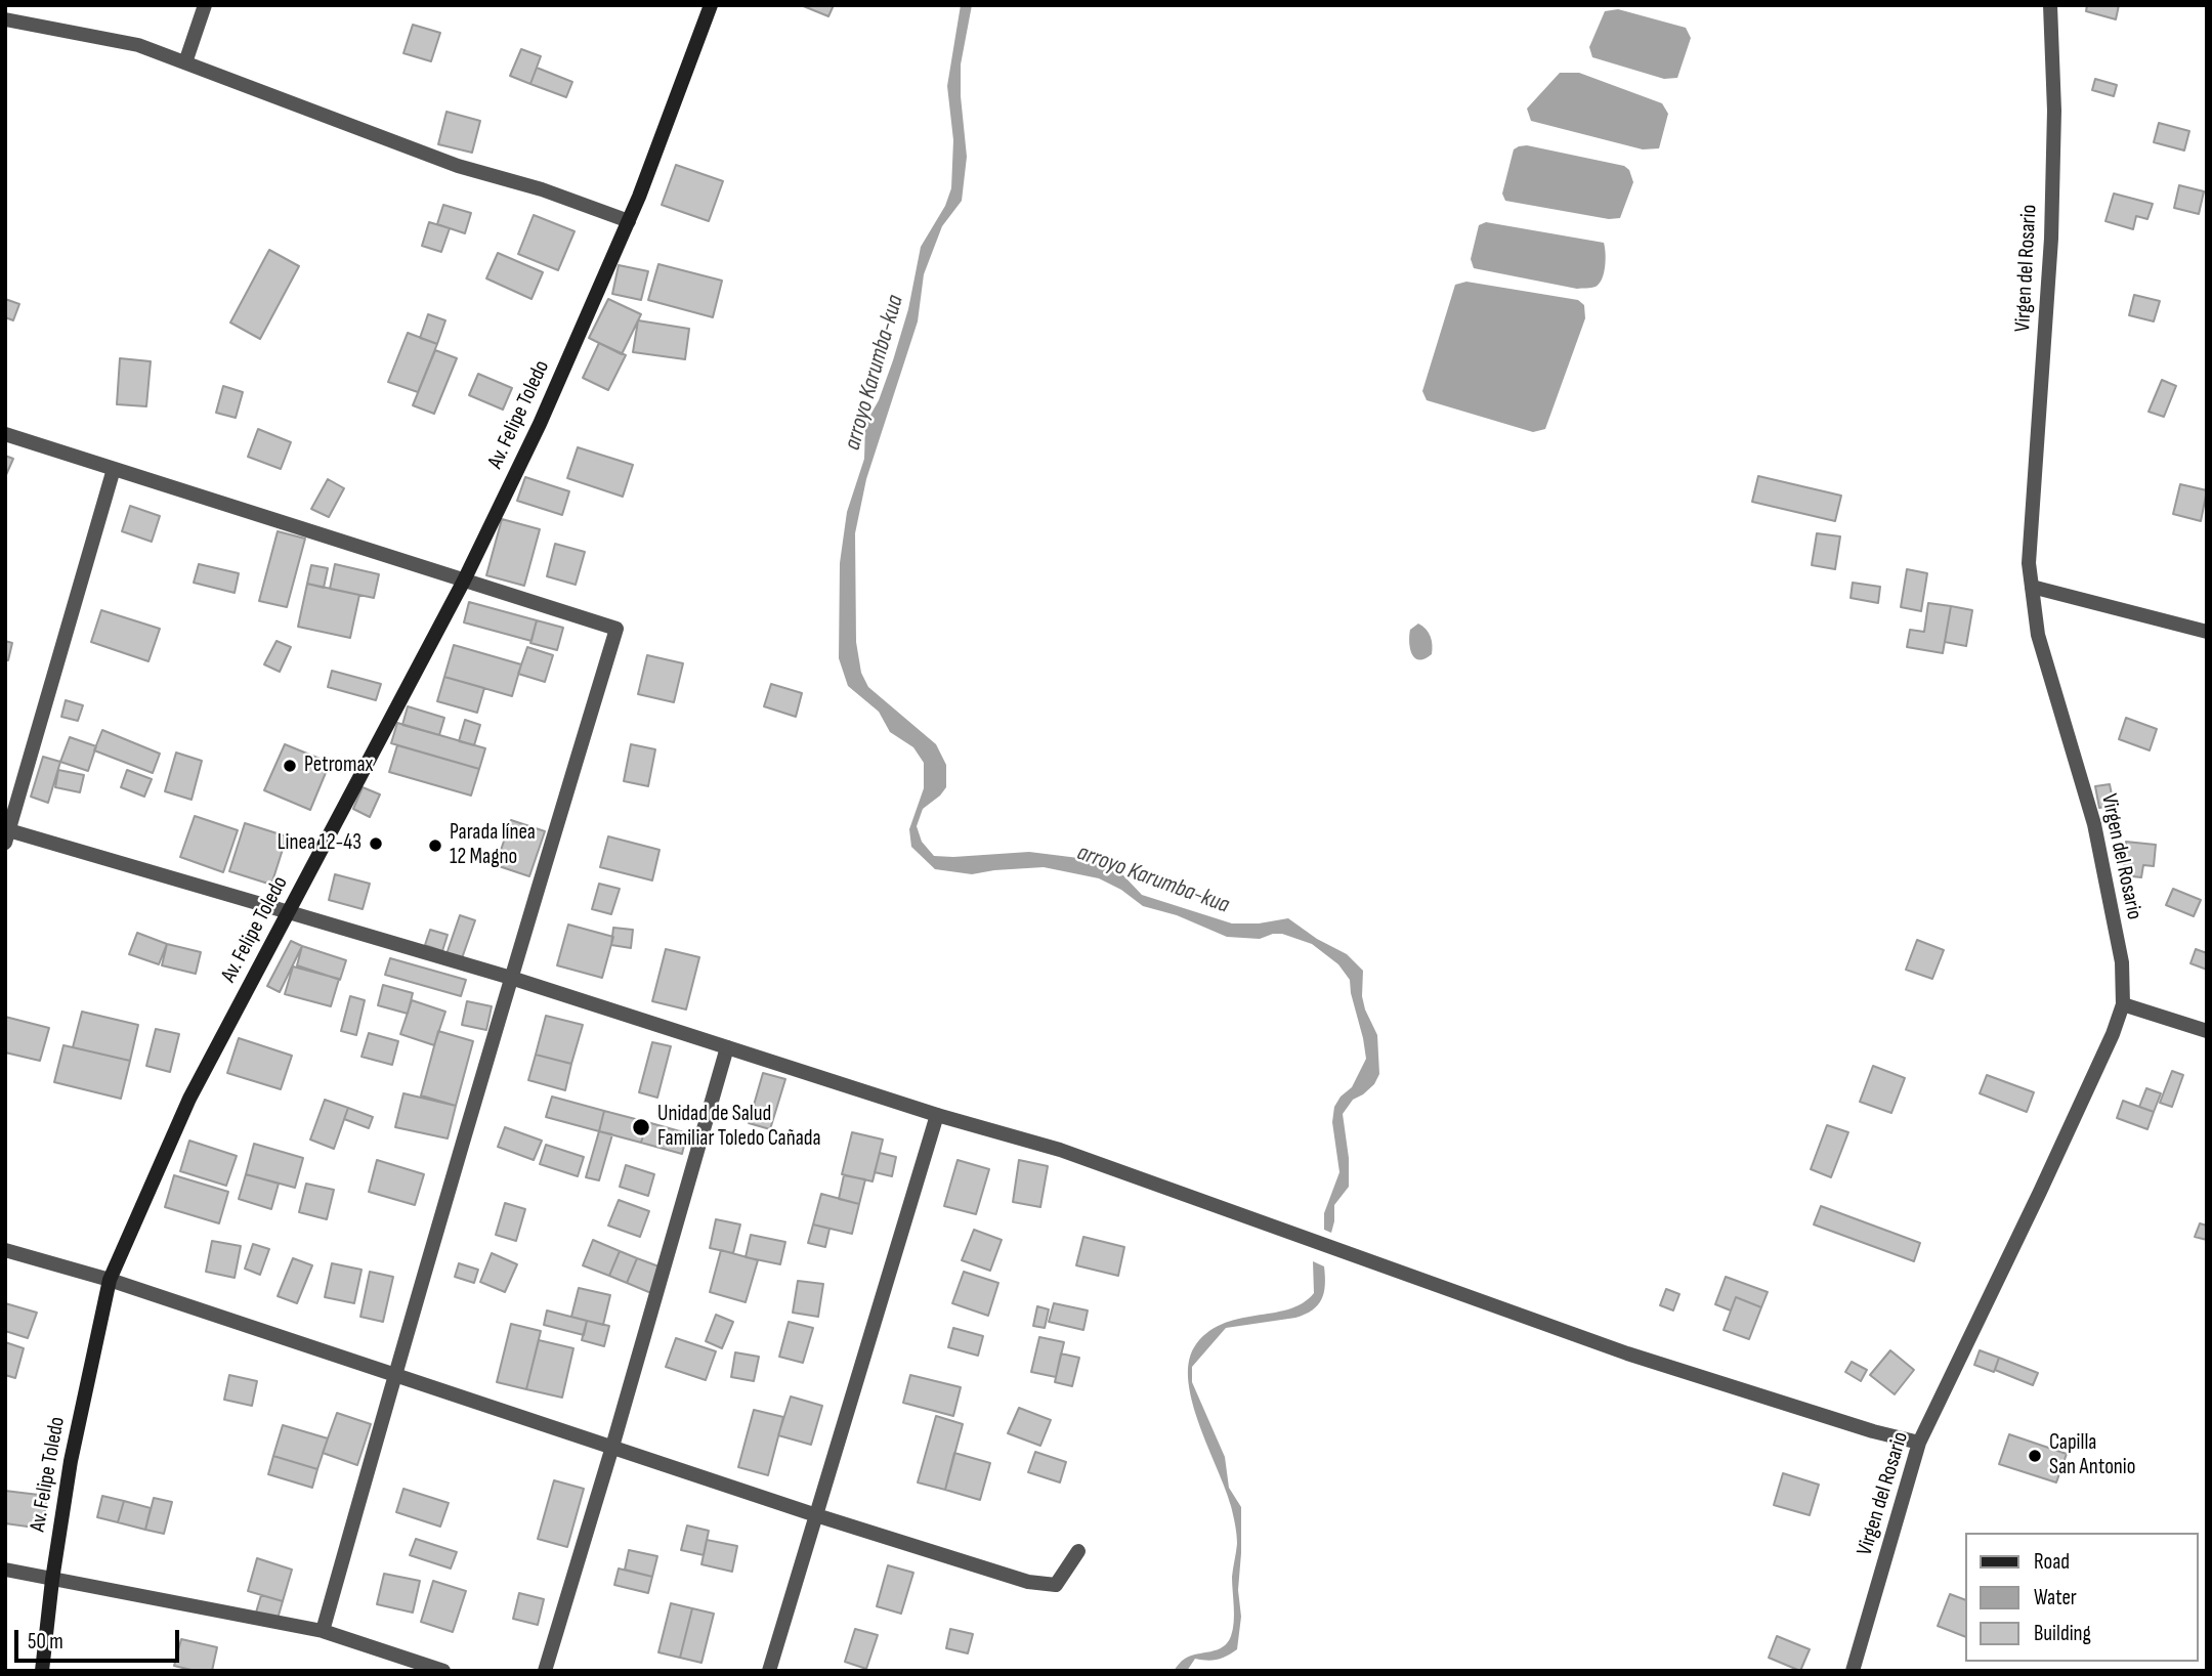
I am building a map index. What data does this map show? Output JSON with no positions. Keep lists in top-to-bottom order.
{
  "streets": {
    "main road": ["Av. Felipe Toledo"],
    "street": ["Virgen del Rosario"]
  },
  "water": ["arroyo Karumba-kua"],
  "places": [
    "Petromax",
    "Linea 12-43",
    "Parada línea 12 Magno",
    "Unidad de Salud Familiar Toledo Cañada",
    "Capilla San Antonio"
  ],
  "legend": ["Road", "Water", "Building"],
  "scale_bar": "50 m"
}
